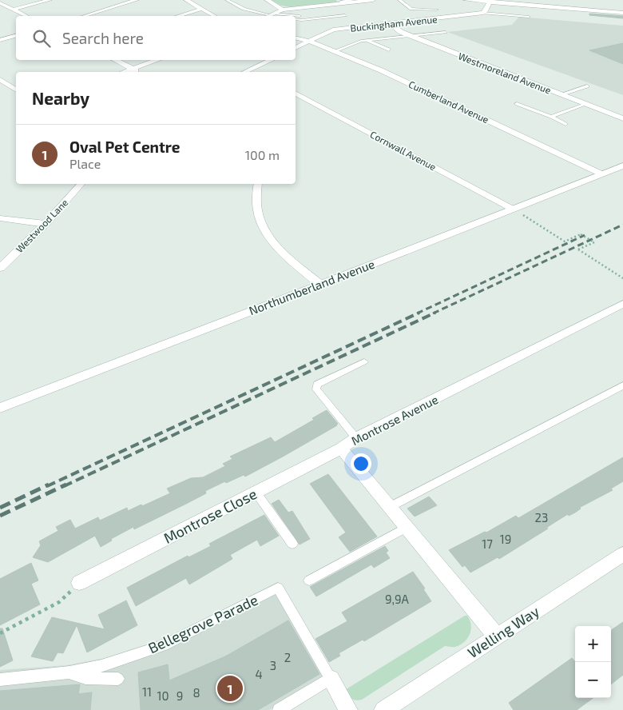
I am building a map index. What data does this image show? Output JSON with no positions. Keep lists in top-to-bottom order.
{
  "streets": {
    "street": [
      "Buckingham Avenue",
      "Westmoreland Avenue",
      "Cumberland Avenue",
      "Cornwall Avenue",
      "Westwood Lane",
      "Northumberland Avenue",
      "Montrose Avenue",
      "Montrose Close",
      "Bellegrove Parade",
      "Welling Way"
    ]
  },
  "crossings": [
    ["Buckingham Avenue", "Westmoreland Avenue"],
    ["Buckingham Avenue", "Cumberland Avenue"],
    ["Cumberland Avenue", "Northumberland Avenue"],
    ["Cornwall Avenue", "Northumberland Avenue"],
    ["Montrose Avenue", "Montrose Close"],
    ["Montrose Avenue", "Welling Way"]
  ],
  "house_numbers": [
    "23",
    "19",
    "17",
    "9,9A",
    "2",
    "3",
    "4",
    "11",
    "8",
    "10",
    "9"
  ],
  "page": {
    "search": "Search here",
    "heading": "Nearby",
    "list": [
      {
        "mark": "1",
        "name": "Oval Pet Centre",
        "note": "Place",
        "value": "100 m"
      }
    ],
    "map_buttons": ["+", "−"],
    "pins": "1"
  }
}
